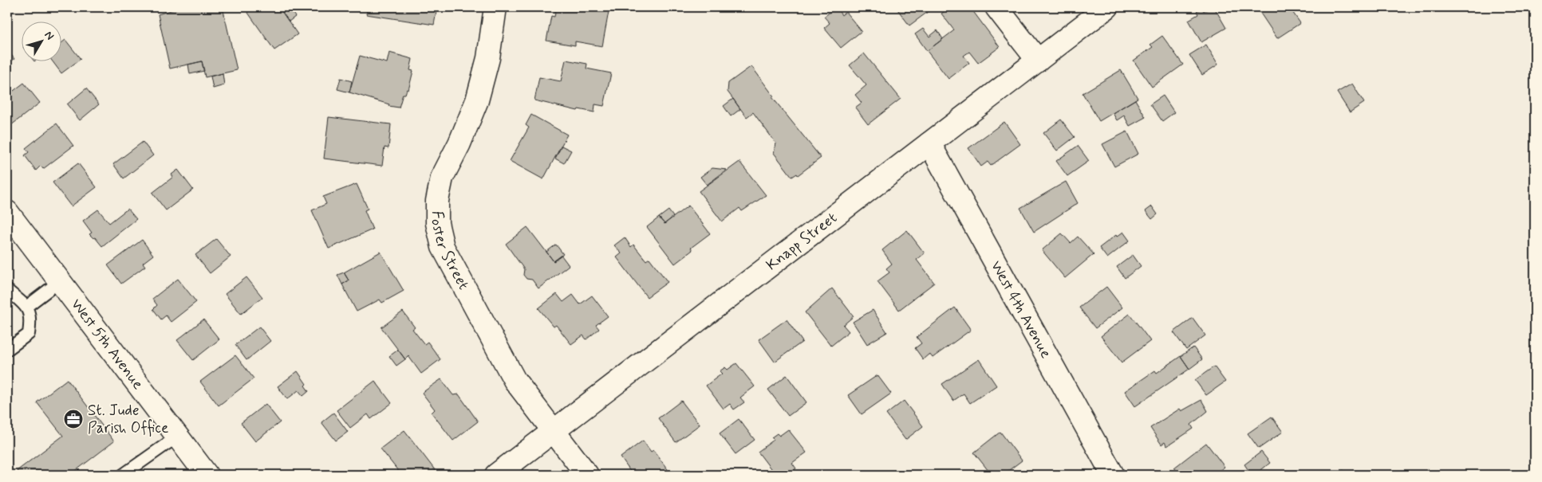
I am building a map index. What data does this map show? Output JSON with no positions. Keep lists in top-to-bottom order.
{
  "streets": {
    "street": [
      "Knapp Street",
      "Foster Street",
      "West 4th Avenue",
      "West 5th Avenue"
    ]
  },
  "crossings": [
    ["Knapp Street", "Foster Street"],
    ["Knapp Street", "West 4th Avenue"]
  ],
  "places": {
    "office": ["St. Jude Parish Office"]
  },
  "north": "top right"
}
